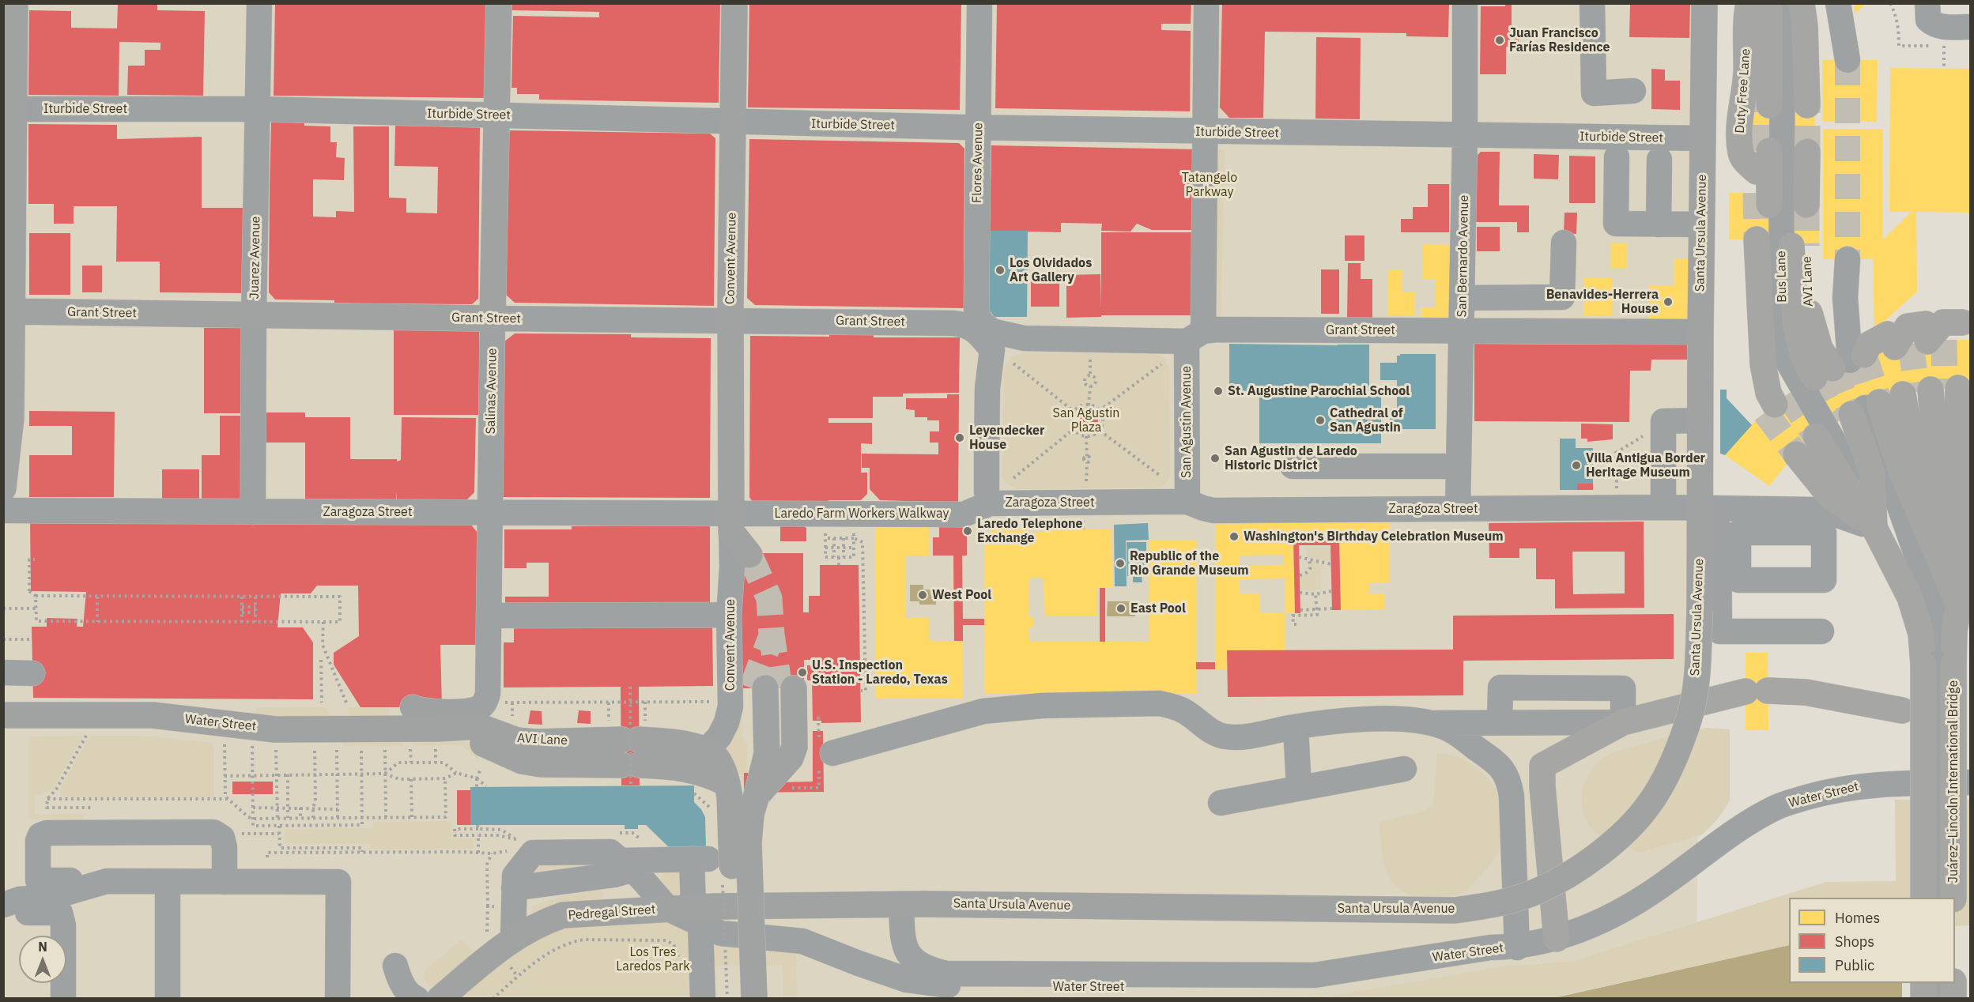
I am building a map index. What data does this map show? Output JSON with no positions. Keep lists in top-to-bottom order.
{
  "streets": {
    "highway": ["Duty Free Lane", "AVI Lane", "Juárez–Lincoln International Bridge"],
    "main road": [
      "Santa Ursula Avenue",
      "Convent Avenue",
      "Grant Street",
      "Salinas Avenue",
      "Water Street",
      "Pedregal Street"
    ],
    "street": [
      "Iturbide Street",
      "Flores Avenue",
      "San Bernardo Avenue",
      "Juarez Avenue",
      "Bus Lane",
      "San Agustin Avenue",
      "Zaragoza Street",
      "Laredo Farm Workers Walkway"
    ]
  },
  "crossings": [
    ["Iturbide Street", "Flores Avenue"],
    ["Iturbide Street", "Santa Ursula Avenue"],
    ["Iturbide Street", "San Bernardo Avenue"],
    ["Iturbide Street", "Juarez Avenue"],
    ["Iturbide Street", "Convent Avenue"],
    ["Iturbide Street", "Salinas Avenue"],
    ["Flores Avenue", "Grant Street"],
    ["Santa Ursula Avenue", "Grant Street"],
    ["Santa Ursula Avenue", "Zaragoza Street"],
    ["Santa Ursula Avenue", "Water Street"],
    ["Santa Ursula Avenue", "Pedregal Street"],
    ["San Bernardo Avenue", "Grant Street"],
    ["San Bernardo Avenue", "Zaragoza Street"],
    ["Juarez Avenue", "Grant Street"],
    ["Juarez Avenue", "Zaragoza Street"],
    ["Convent Avenue", "AVI Lane"],
    ["Convent Avenue", "Grant Street"],
    ["Convent Avenue", "Zaragoza Street"],
    ["Convent Avenue", "Laredo Farm Workers Walkway"],
    ["Bus Lane", "Zaragoza Street"],
    ["AVI Lane", "Salinas Avenue"],
    ["AVI Lane", "Water Street"],
    ["Grant Street", "Salinas Avenue"],
    ["Grant Street", "San Agustin Avenue"],
    ["Salinas Avenue", "Zaragoza Street"],
    ["San Agustin Avenue", "Zaragoza Street"],
    ["Zaragoza Street", "Laredo Farm Workers Walkway"],
    ["Water Street", "Pedregal Street"]
  ],
  "parks": ["Tatangelo Parkway", "San Agustin Plaza", "Los Tres Laredos Park"],
  "places": [
    "Juan Francisco Farías Residence",
    "Los Olvidados Art Gallery",
    "Benavides-Herrera House",
    "St. Augustine Parochial School",
    "Cathedral of San Agustin",
    "Leyendecker House",
    "San Agustin de Laredo Historic District",
    "Villa Antigua Border Heritage Museum",
    "Laredo Telephone Exchange",
    "Washington's Birthday Celebration Museum",
    "Republic of the Rio Grande Museum",
    "West Pool",
    "East Pool",
    "U.S. Inspection Station - Laredo, Texas"
  ],
  "legend": ["Homes", "Shops", "Public"],
  "north": "top"
}
